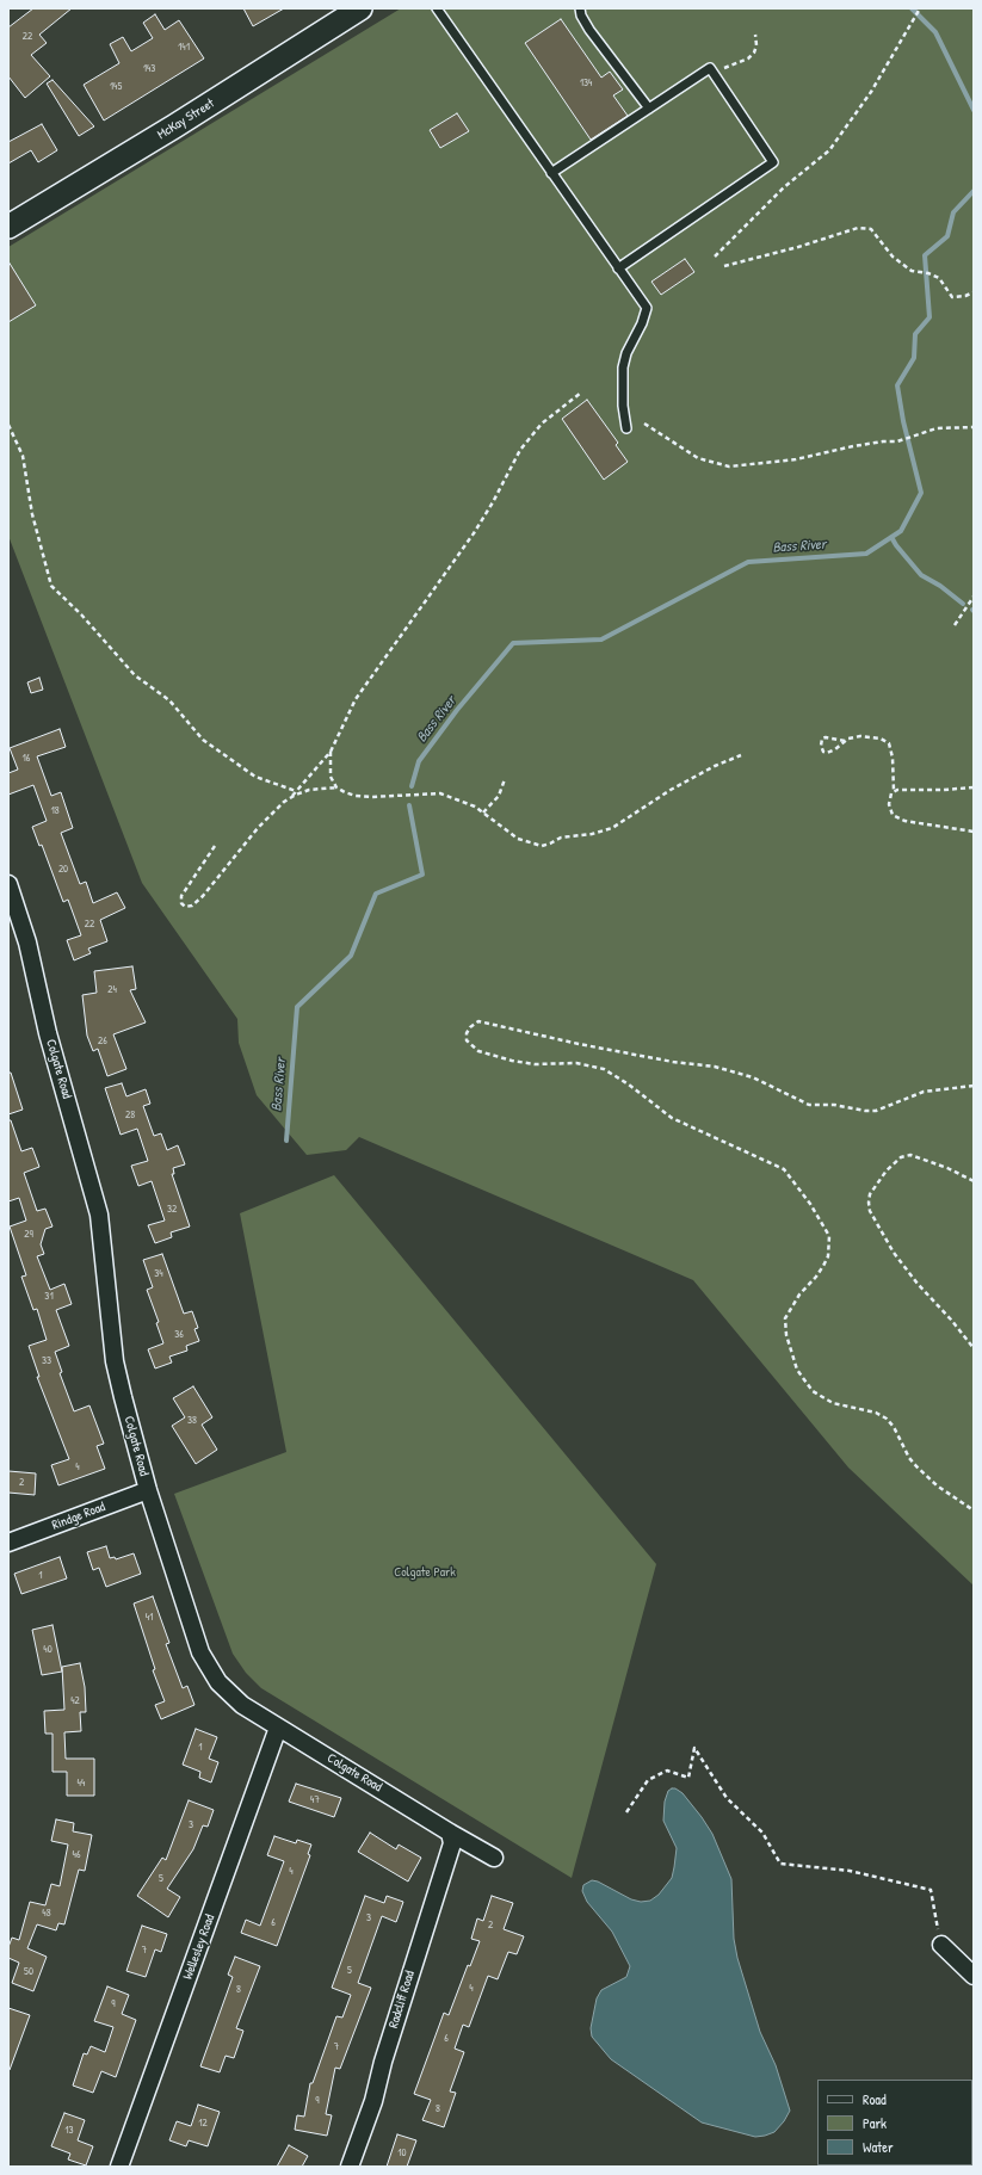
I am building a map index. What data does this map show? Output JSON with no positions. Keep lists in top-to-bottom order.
{
  "streets": {
    "main road": ["McKay Street"],
    "street": [
      "Colgate Road",
      "Rindge Road",
      "Wellesley Road",
      "Radcliff Road"
    ]
  },
  "crossings": [
    ["Colgate Road", "Rindge Road"],
    ["Colgate Road", "Wellesley Road"],
    ["Colgate Road", "Radcliff Road"]
  ],
  "water": ["Bass River"],
  "parks": ["Colgate Park"],
  "house_numbers": [
    "22",
    "141",
    "143",
    "134",
    "145",
    "16",
    "18",
    "20",
    "22",
    "24",
    "26",
    "28",
    "32",
    "29",
    "34",
    "31",
    "36",
    "33",
    "38",
    "4",
    "2",
    "1",
    "41",
    "40",
    "42",
    "1",
    "44",
    "47",
    "3",
    "46",
    "4",
    "5",
    "48",
    "3",
    "6",
    "2",
    "7",
    "5",
    "50",
    "4",
    "8",
    "9",
    "6",
    "7",
    "9",
    "8",
    "12",
    "13",
    "10"
  ],
  "legend": ["Road", "Park", "Water"]
}
